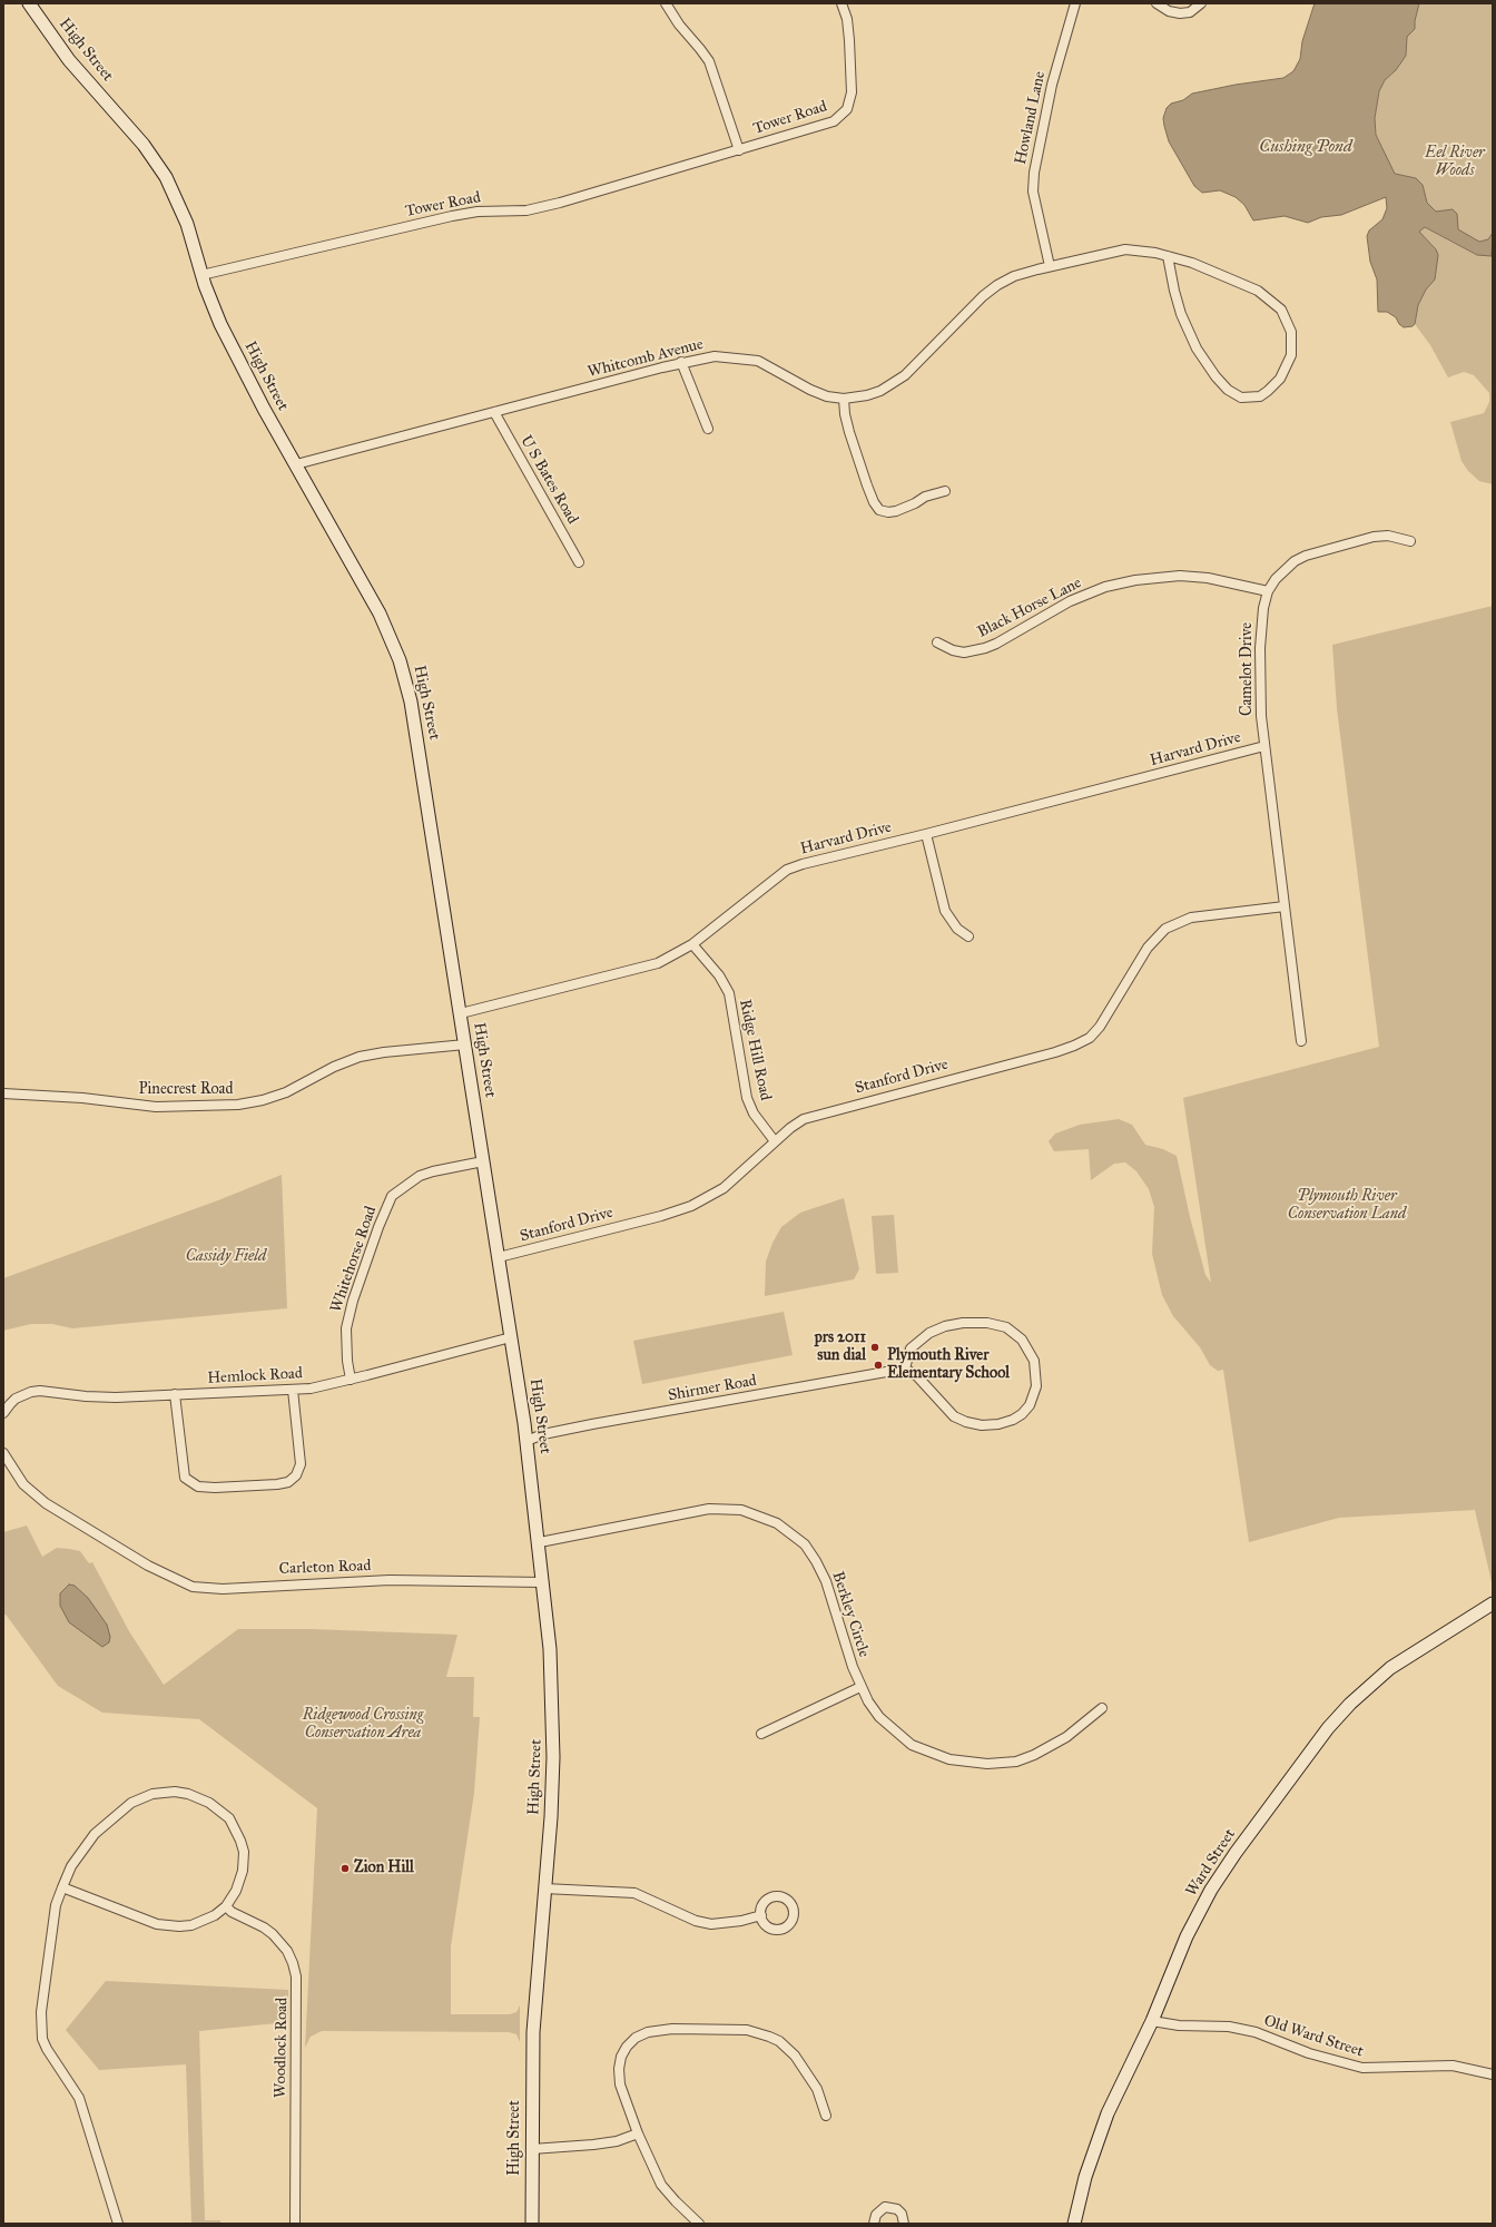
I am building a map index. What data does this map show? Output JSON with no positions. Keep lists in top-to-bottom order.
{
  "streets": {
    "main road": ["High Street", "Ward Street"],
    "street": [
      "Tower Road",
      "Howland Lane",
      "Whitcomb Avenue",
      "U S Bates Road",
      "Black Horse Lane",
      "Camelot Drive",
      "Harvard Drive",
      "Ridge Hill Road",
      "Stanford Drive",
      "Pinecrest Road",
      "Whitehorse Road",
      "Hemlock Road",
      "Shirmer Road",
      "Carleton Road",
      "Berkley Circle",
      "Old Ward Street",
      "Woodlock Road"
    ]
  },
  "crossings": [
    ["High Street", "Tower Road"],
    ["High Street", "Whitcomb Avenue"],
    ["High Street", "Harvard Drive"],
    ["High Street", "Stanford Drive"],
    ["High Street", "Pinecrest Road"],
    ["High Street", "Whitehorse Road"],
    ["High Street", "Hemlock Road"],
    ["High Street", "Shirmer Road"],
    ["High Street", "Carleton Road"],
    ["High Street", "Berkley Circle"],
    ["Howland Lane", "Whitcomb Avenue"],
    ["Whitcomb Avenue", "U S Bates Road"],
    ["Black Horse Lane", "Camelot Drive"],
    ["Camelot Drive", "Harvard Drive"],
    ["Camelot Drive", "Stanford Drive"],
    ["Harvard Drive", "Ridge Hill Road"],
    ["Ridge Hill Road", "Stanford Drive"],
    ["Whitehorse Road", "Hemlock Road"],
    ["Ward Street", "Old Ward Street"]
  ],
  "water": ["Cushing Pond"],
  "parks": [
    "Eel River Woods",
    "Plymouth River Conservation Land",
    "Cassidy Field",
    "Ridgewood Crossing Conservation Area"
  ],
  "places": ["prs 2011 sun dial", "Plymouth River Elementary School", "Zion Hill"]
}
